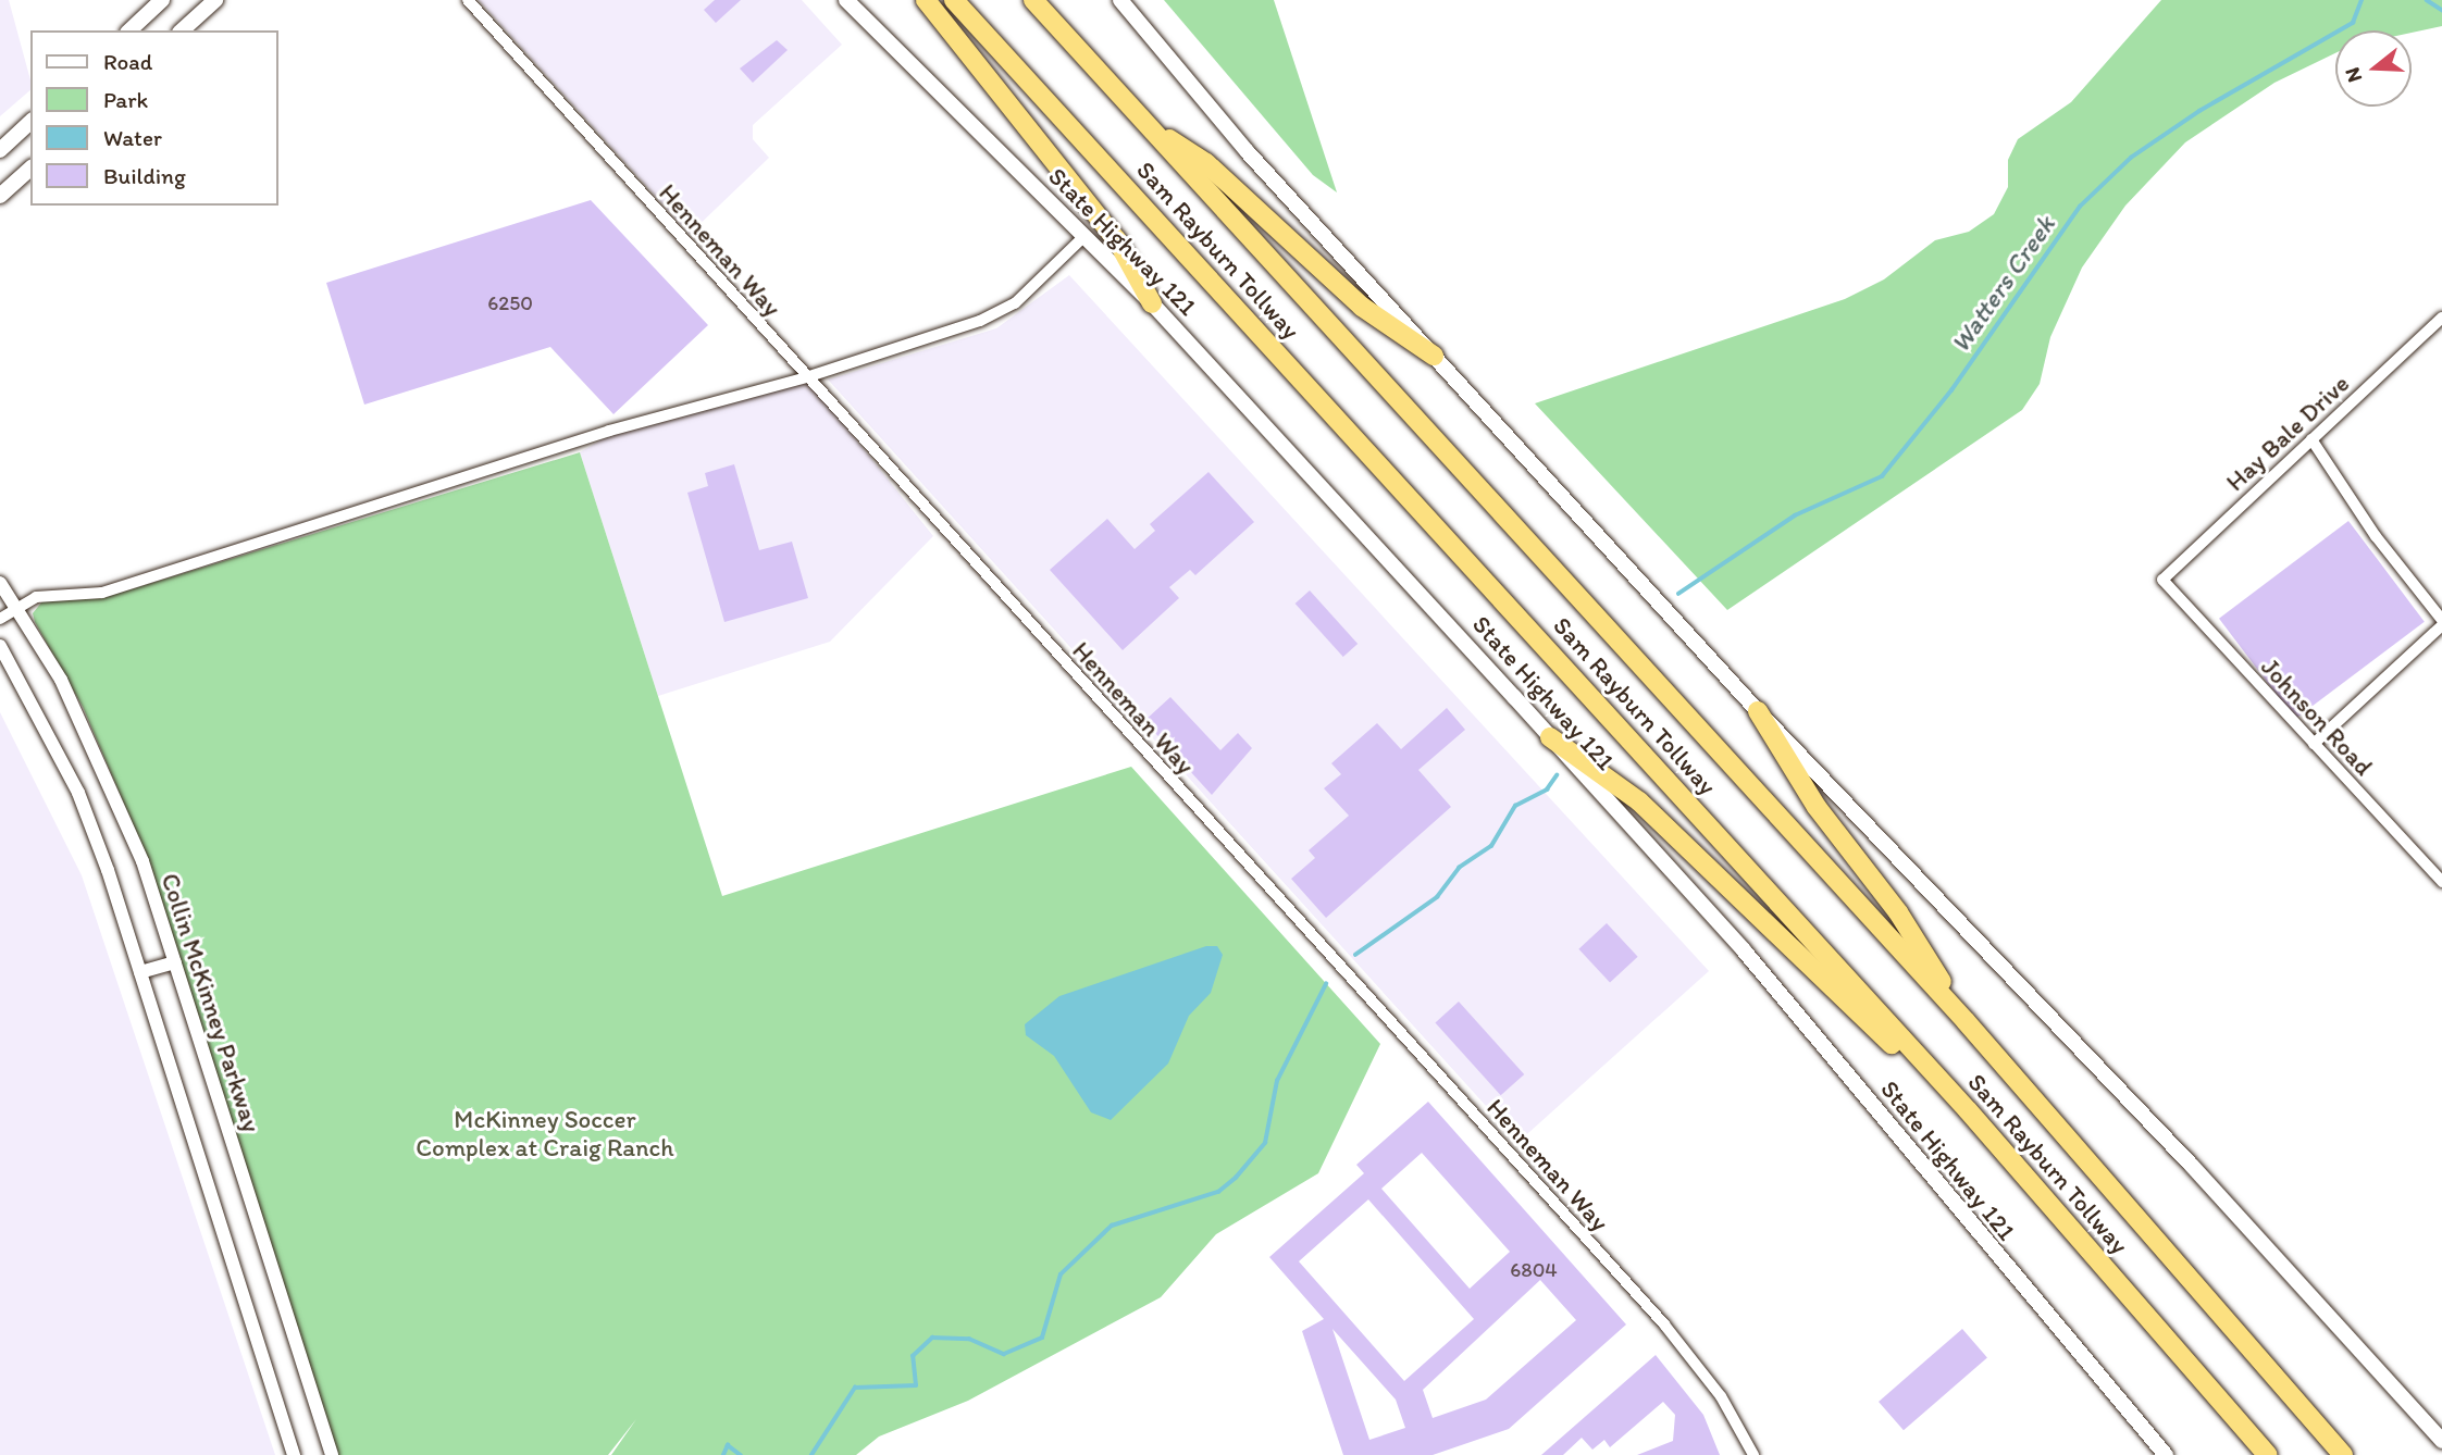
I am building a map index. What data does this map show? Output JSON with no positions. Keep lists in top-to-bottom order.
{
  "streets": {
    "highway": ["Sam Rayburn Tollway"],
    "main road": ["State Highway 121"],
    "street": [
      "Henneman Way",
      "Hay Bale Drive",
      "Johnson Road",
      "Collin McKinney Parkway"
    ]
  },
  "crossings": [
    ["Hay Bale Drive", "Johnson Road"]
  ],
  "water": ["Watters Creek"],
  "parks": ["McKinney Soccer Complex at Craig Ranch"],
  "house_numbers": ["6250", "6804"],
  "legend": [
    "Road",
    "Park",
    "Water",
    "Building"
  ],
  "north": "left"
}
